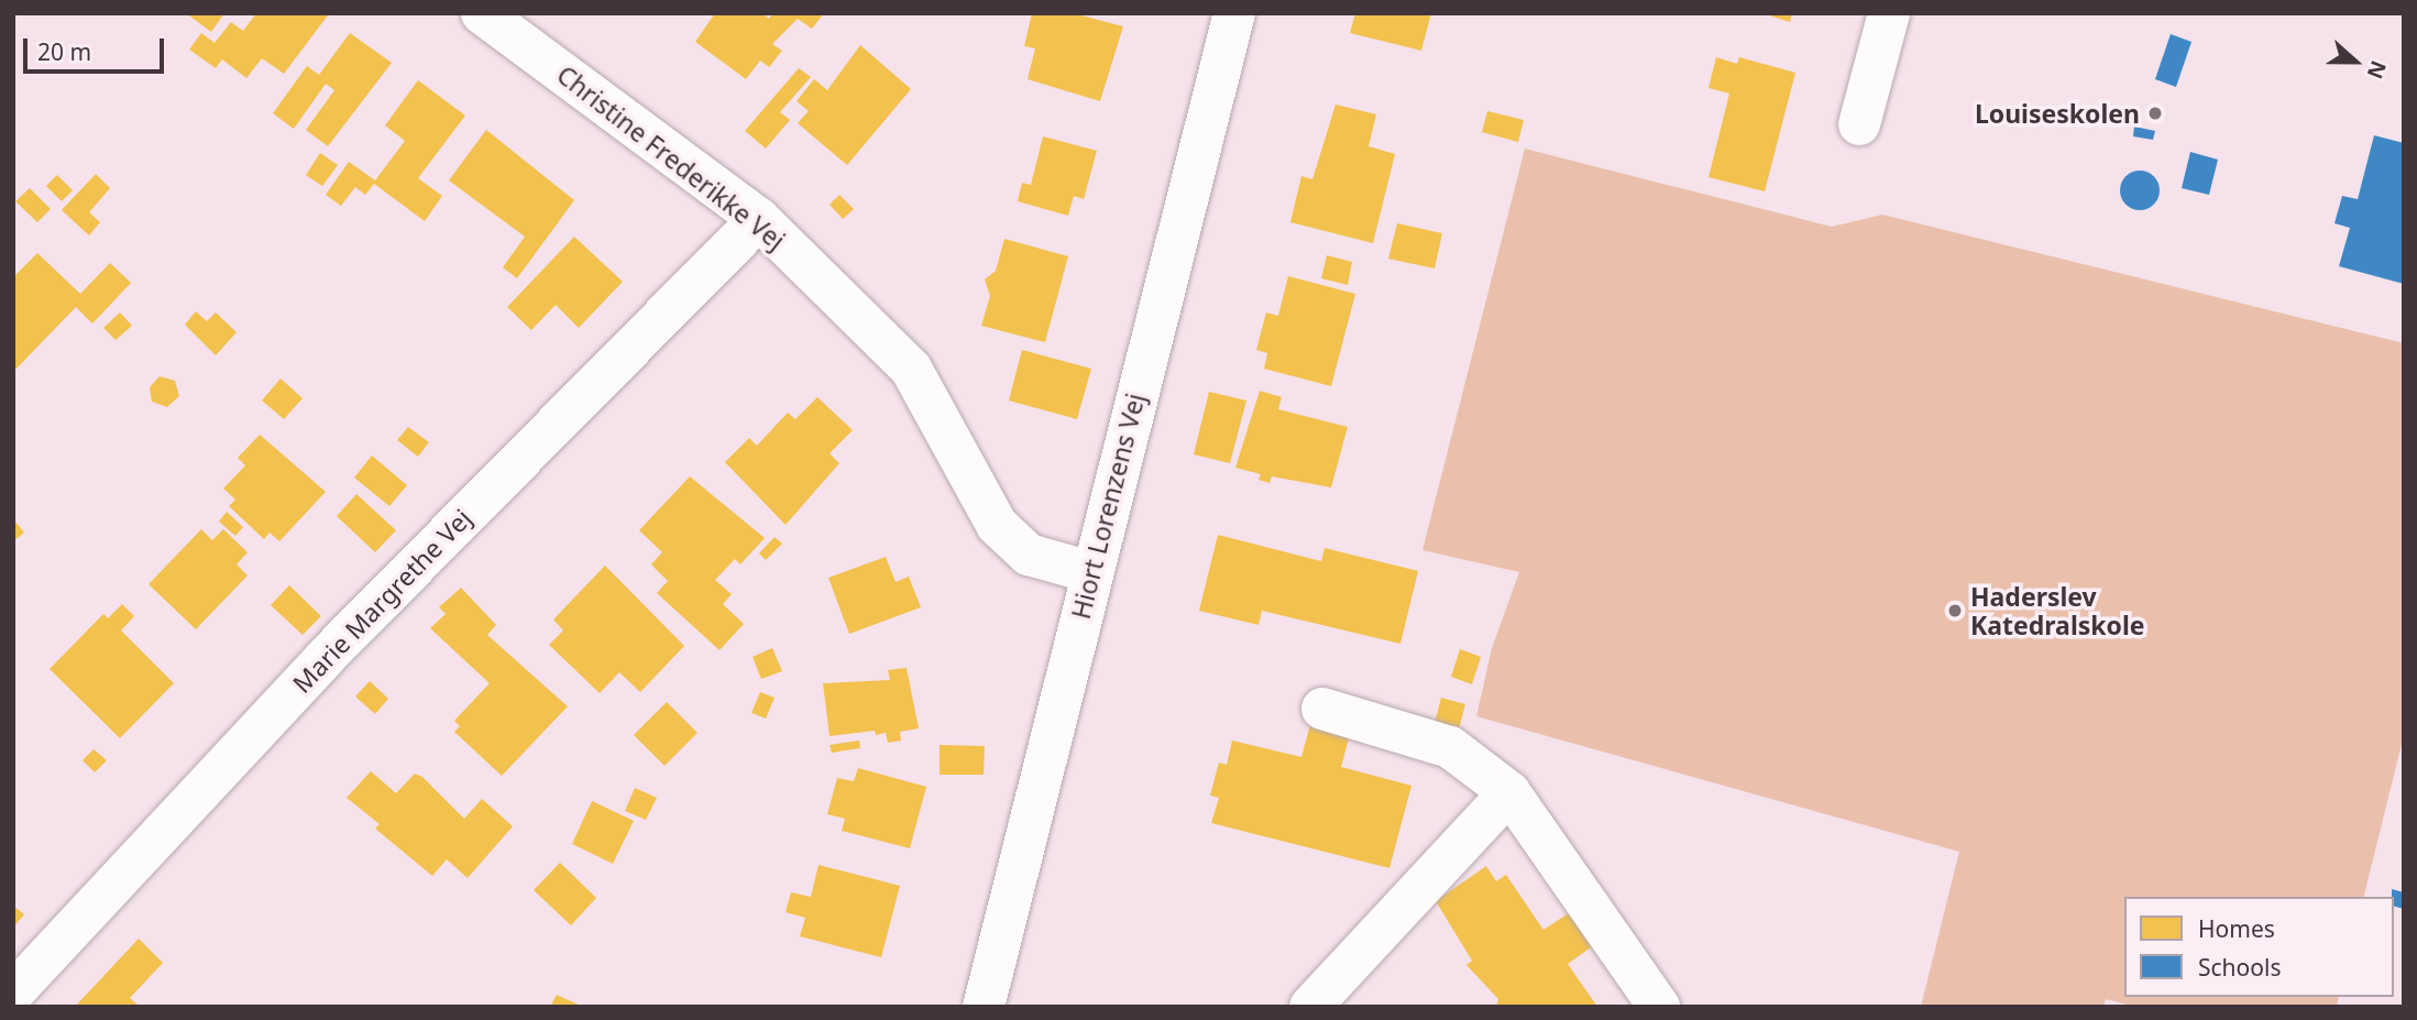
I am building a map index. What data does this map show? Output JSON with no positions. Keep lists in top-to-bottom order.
{
  "streets": {
    "street": ["Christine Frederikke Vej", "Hiort Lorenzens Vej", "Marie Margrethe Vej"]
  },
  "crossings": [
    ["Christine Frederikke Vej", "Hiort Lorenzens Vej"],
    ["Christine Frederikke Vej", "Marie Margrethe Vej"]
  ],
  "places": ["Louiseskolen", "Haderslev Katedralskole"],
  "legend": ["Homes", "Schools"],
  "scale_bar": "20 m",
  "north": "right"
}
